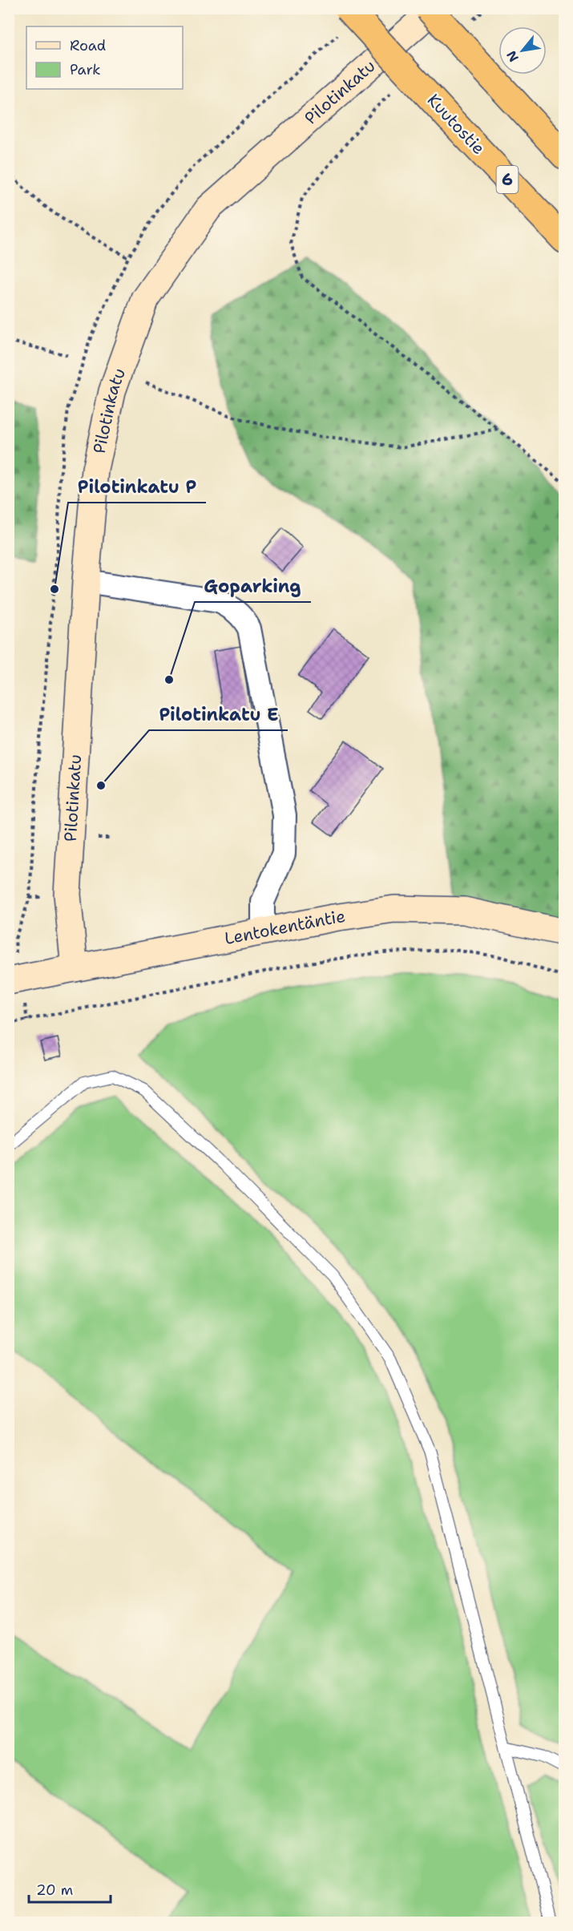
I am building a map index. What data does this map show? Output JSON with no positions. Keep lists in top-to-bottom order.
{
  "streets": {
    "highway": ["Kuutostie", "6"],
    "street": ["Pilotinkatu", "Lentokentäntie"]
  },
  "crossings": [
    ["Pilotinkatu", "Lentokentäntie"]
  ],
  "places": ["Pilotinkatu P", "Goparking", "Pilotinkatu E"],
  "legend": ["Road", "Park"],
  "scale_bar": "20 m",
  "north": "bottom left"
}
